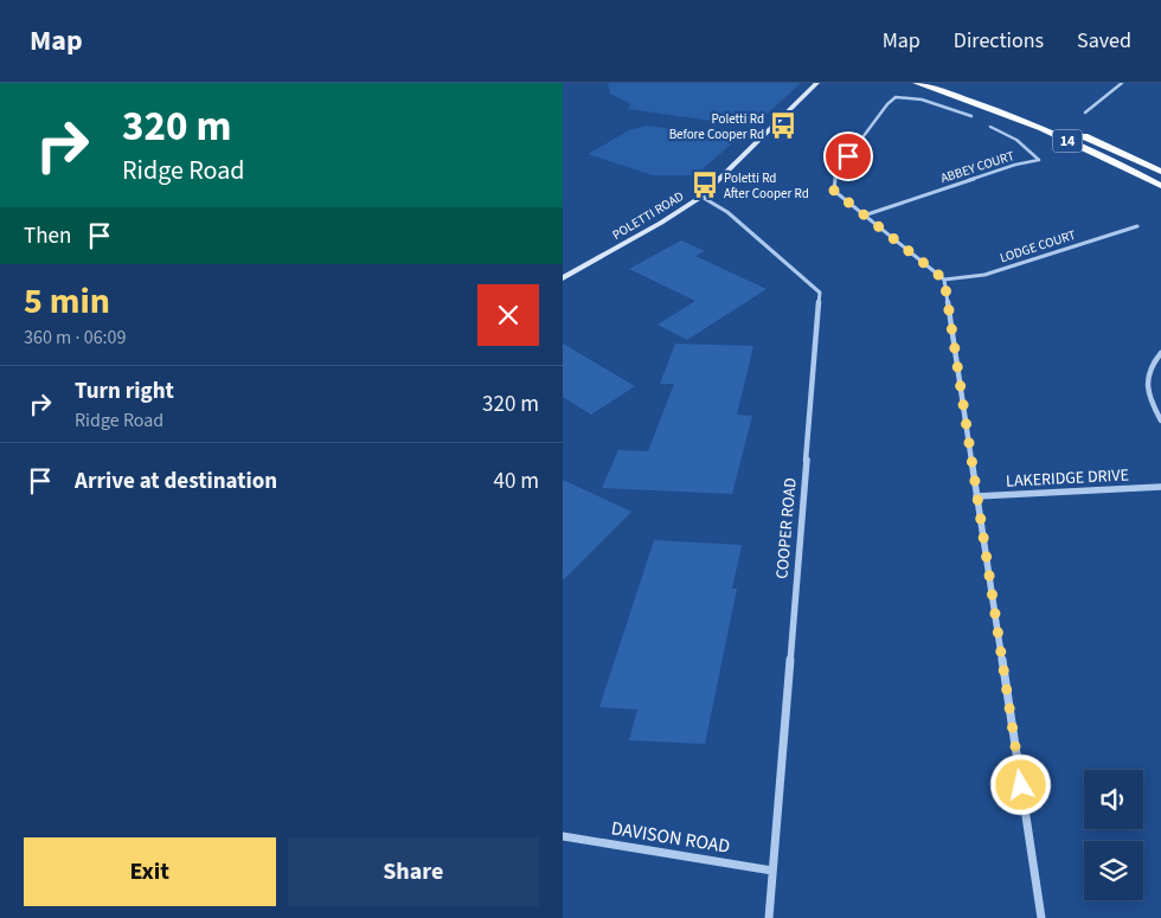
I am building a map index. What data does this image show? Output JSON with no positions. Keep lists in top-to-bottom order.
{
  "streets": {
    "highway": ["14"],
    "main road": ["POLETTI ROAD"],
    "street": [
      "ABBEY COURT",
      "LODGE COURT",
      "LAKERIDGE DRIVE",
      "COOPER ROAD",
      "DAVISON ROAD"
    ]
  },
  "crossings": [
    ["POLETTI ROAD", "COOPER ROAD"],
    ["COOPER ROAD", "DAVISON ROAD"]
  ],
  "places": {
    "bus stop": ["Poletti Rd Before Cooper Rd", "Poletti Rd After Cooper Rd"]
  },
  "page": {
    "header": "Map",
    "nav": ["Map", "Directions", "Saved"],
    "turn": ["320 m", "Ridge Road"],
    "then": "Then",
    "heading": ["5 min", "360 m · 06:09"],
    "list": [
      {
        "name": "Turn right",
        "note": "Ridge Road",
        "value": "320 m"
      },
      {
        "name": "Arrive at destination",
        "value": "40 m"
      }
    ],
    "buttons": ["Exit", "Share"]
  }
}
